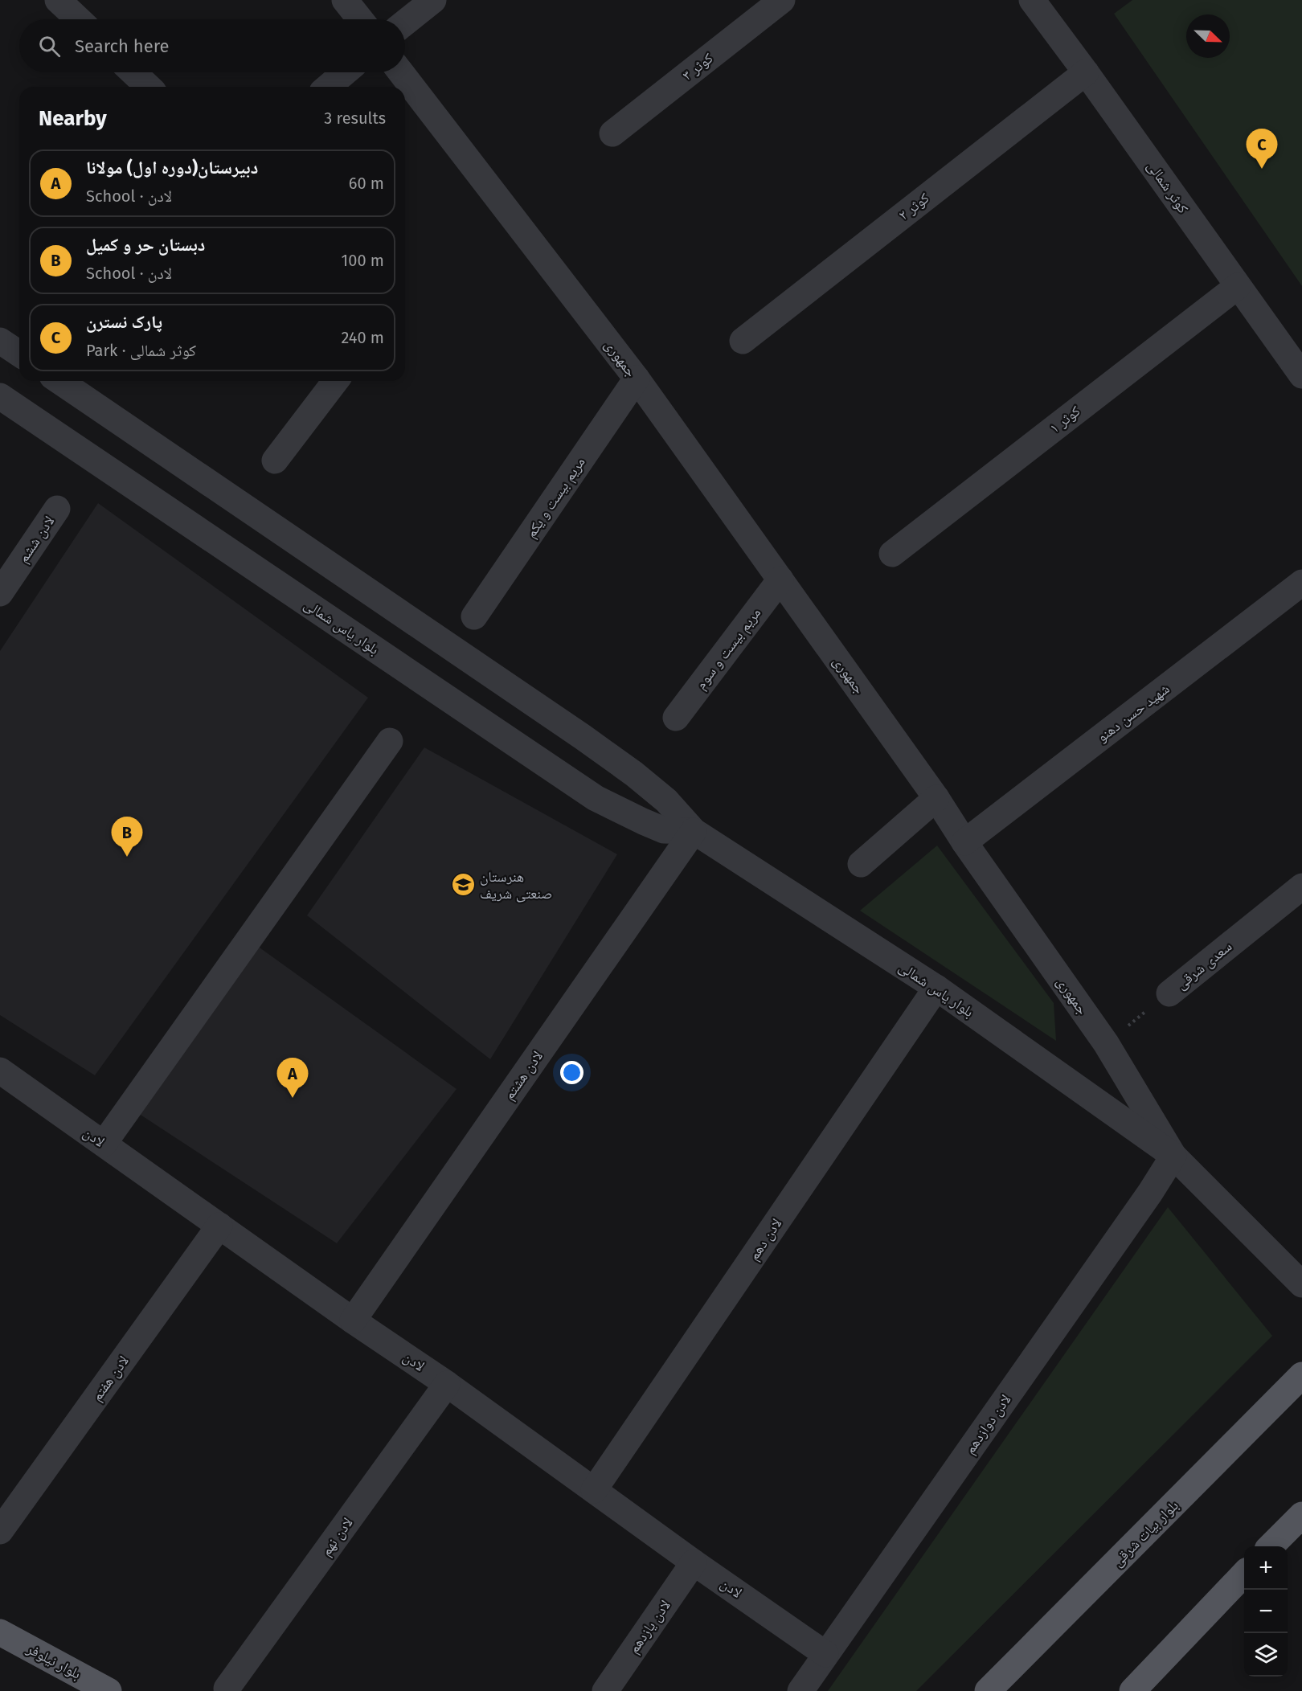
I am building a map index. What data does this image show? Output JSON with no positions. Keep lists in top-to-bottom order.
{
  "streets": {
    "main road": ["بلوار بیات شرقی", "بلوار نیلوفر"],
    "street": [
      "کوثر ۳",
      "کوثر شمالی",
      "کوثر ۲",
      "جمهوری",
      "کوثر ۱",
      "مریم بیست و یکم",
      "لادن ششم",
      "بلوار یاس شمالی",
      "مریم بیست و سوم",
      "شهید حسن دهنو",
      "سعدی شرقی",
      "لادن هشتم",
      "لادن",
      "لادن دهم",
      "لادن هفتم",
      "لادن دوازدهم",
      "لادن نهم",
      "لادن یازدهم"
    ]
  },
  "crossings": [
    ["کوثر شمالی", "کوثر ۲"],
    ["کوثر شمالی", "کوثر ۱"],
    ["جمهوری", "مریم بیست و یکم"],
    ["جمهوری", "بلوار یاس شمالی"],
    ["جمهوری", "مریم بیست و سوم"],
    ["جمهوری", "شهید حسن دهنو"],
    ["جمهوری", "سعدی شرقی"],
    ["جمهوری", "لادن دوازدهم"],
    ["بلوار یاس شمالی", "لادن هشتم"],
    ["بلوار یاس شمالی", "لادن دهم"],
    ["بلوار یاس شمالی", "لادن دوازدهم"],
    ["لادن هشتم", "لادن"],
    ["لادن", "لادن دهم"],
    ["لادن", "لادن هفتم"],
    ["لادن", "لادن دوازدهم"],
    ["لادن", "لادن نهم"],
    ["لادن", "لادن یازدهم"]
  ],
  "places": {
    "school or university": ["هنرستان صنعتی شریف"]
  },
  "north": "bottom right",
  "page": {
    "search": "Search here",
    "heading": ["Nearby", "3 results"],
    "pins": ["C", "B", "A"],
    "list": [
      {
        "mark": "A",
        "name": "دبیرستان(دوره اول) مولانا",
        "note": "School · لادن",
        "value": "60 m"
      },
      {
        "mark": "B",
        "name": "دبستان حر و کمیل",
        "note": "School · لادن",
        "value": "100 m"
      },
      {
        "mark": "C",
        "name": "پارک نسترن",
        "note": "Park · کوثر شمالی",
        "value": "240 m"
      }
    ],
    "map_buttons": ["+", "−"]
  }
}
